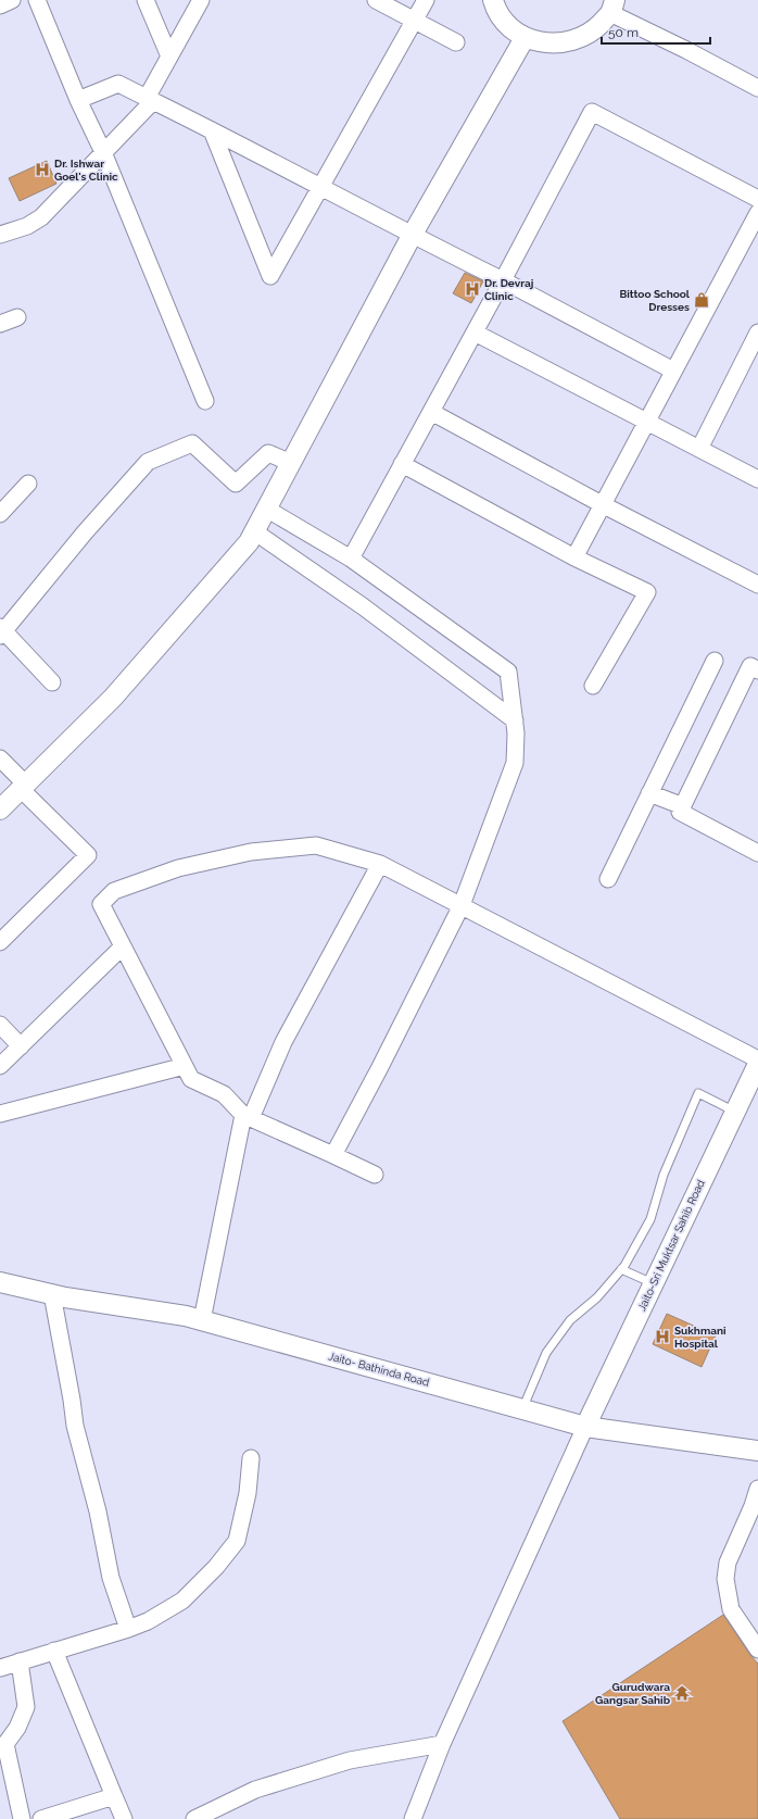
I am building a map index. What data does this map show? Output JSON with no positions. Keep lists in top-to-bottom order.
{
  "streets": {
    "street": ["Jaito-Sri Muktsar Sahib Road", "Jaito- Bathinda Road"]
  },
  "crossings": [
    ["Jaito-Sri Muktsar Sahib Road", "Jaito- Bathinda Road"]
  ],
  "places": {
    "hospital": ["Dr. Ishwar Goel's Clinic", "Dr. Devraj Clinic", "Sukhmani Hospital"],
    "shop": ["Bittoo School Dresses"],
    "temple": ["Gurudwara Gangsar Sahib"]
  },
  "scale_bar": "50 m"
}
